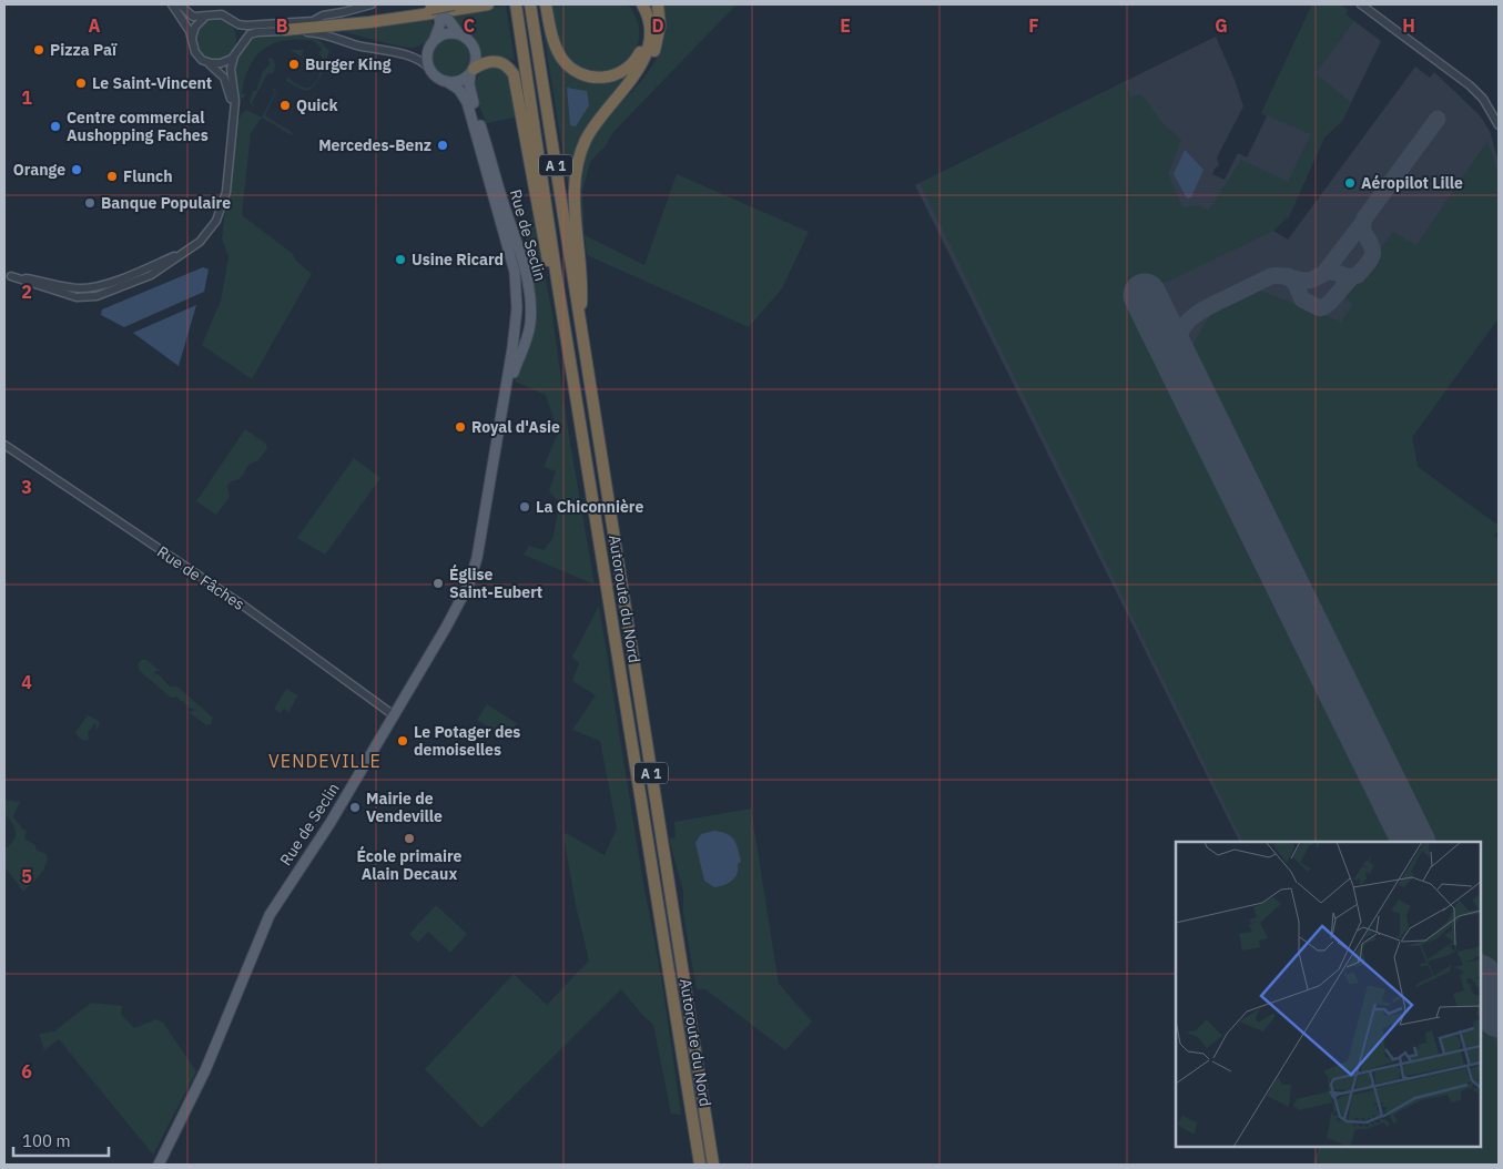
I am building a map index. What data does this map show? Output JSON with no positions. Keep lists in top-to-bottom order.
{
  "streets": {
    "highway": ["A 1", "Autoroute du Nord"],
    "main road": ["Rue de Seclin"],
    "street": ["Rue de Fâches"]
  },
  "crossings": [
    ["Rue de Seclin", "Rue de Fâches"]
  ],
  "districts": ["VENDEVILLE"],
  "places": [
    "Pizza Paï",
    "Burger King",
    "Le Saint-Vincent",
    "Quick",
    "Centre commercial Aushopping Faches",
    "Mercedes-Benz",
    "Orange",
    "Flunch",
    "Aéropilot Lille",
    "Banque Populaire",
    "Usine Ricard",
    "Royal d'Asie",
    "La Chiconnière",
    "Église Saint-Eubert",
    "Le Potager des demoiselles",
    "Mairie de Vendeville",
    "École primaire Alain Decaux"
  ],
  "scale_bar": "100 m",
  "grid": {
    "columns": [
      "A",
      "B",
      "C",
      "D",
      "E",
      "F",
      "G",
      "H"
    ],
    "rows": [
      "1",
      "2",
      "3",
      "4",
      "5",
      "6"
    ]
  }
}
